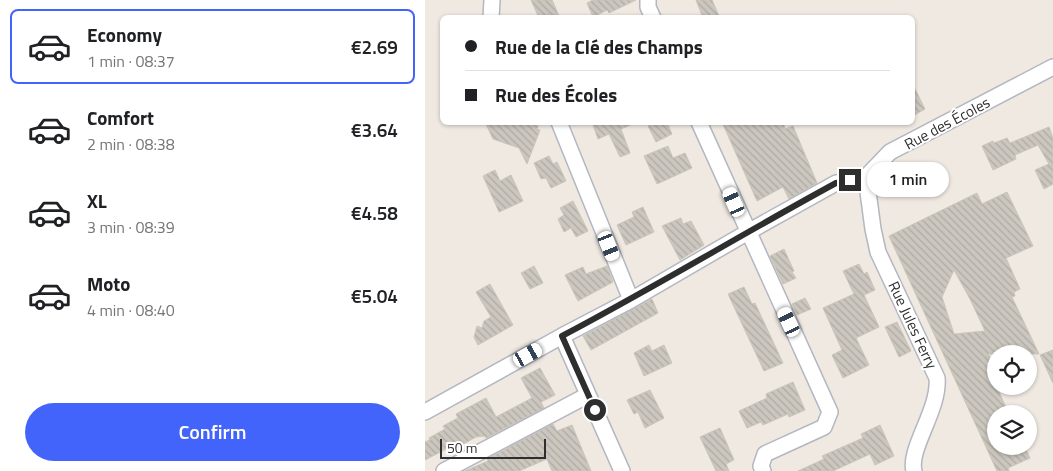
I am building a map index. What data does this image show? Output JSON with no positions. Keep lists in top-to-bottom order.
{
  "streets": {
    "street": ["Rue des Écoles", "Rue Jules Ferry"]
  },
  "crossings": [
    ["Rue des Écoles", "Rue Jules Ferry"]
  ],
  "scale_bar": "50 m",
  "page": {
    "list": [
      {
        "name": "Economy",
        "note": "1 min · 08:37",
        "value": "€2.69"
      },
      {
        "name": "Comfort",
        "note": "2 min · 08:38",
        "value": "€3.64"
      },
      {
        "name": "XL",
        "note": "3 min · 08:39",
        "value": "€4.58"
      },
      {
        "name": "Moto",
        "note": "4 min · 08:40",
        "value": "€5.04"
      }
    ],
    "banner": ["Rue de la Clé des Champs", "Rue des Écoles"],
    "bubble": "1 min",
    "buttons": "Confirm",
    "scale": "50 m"
  }
}
